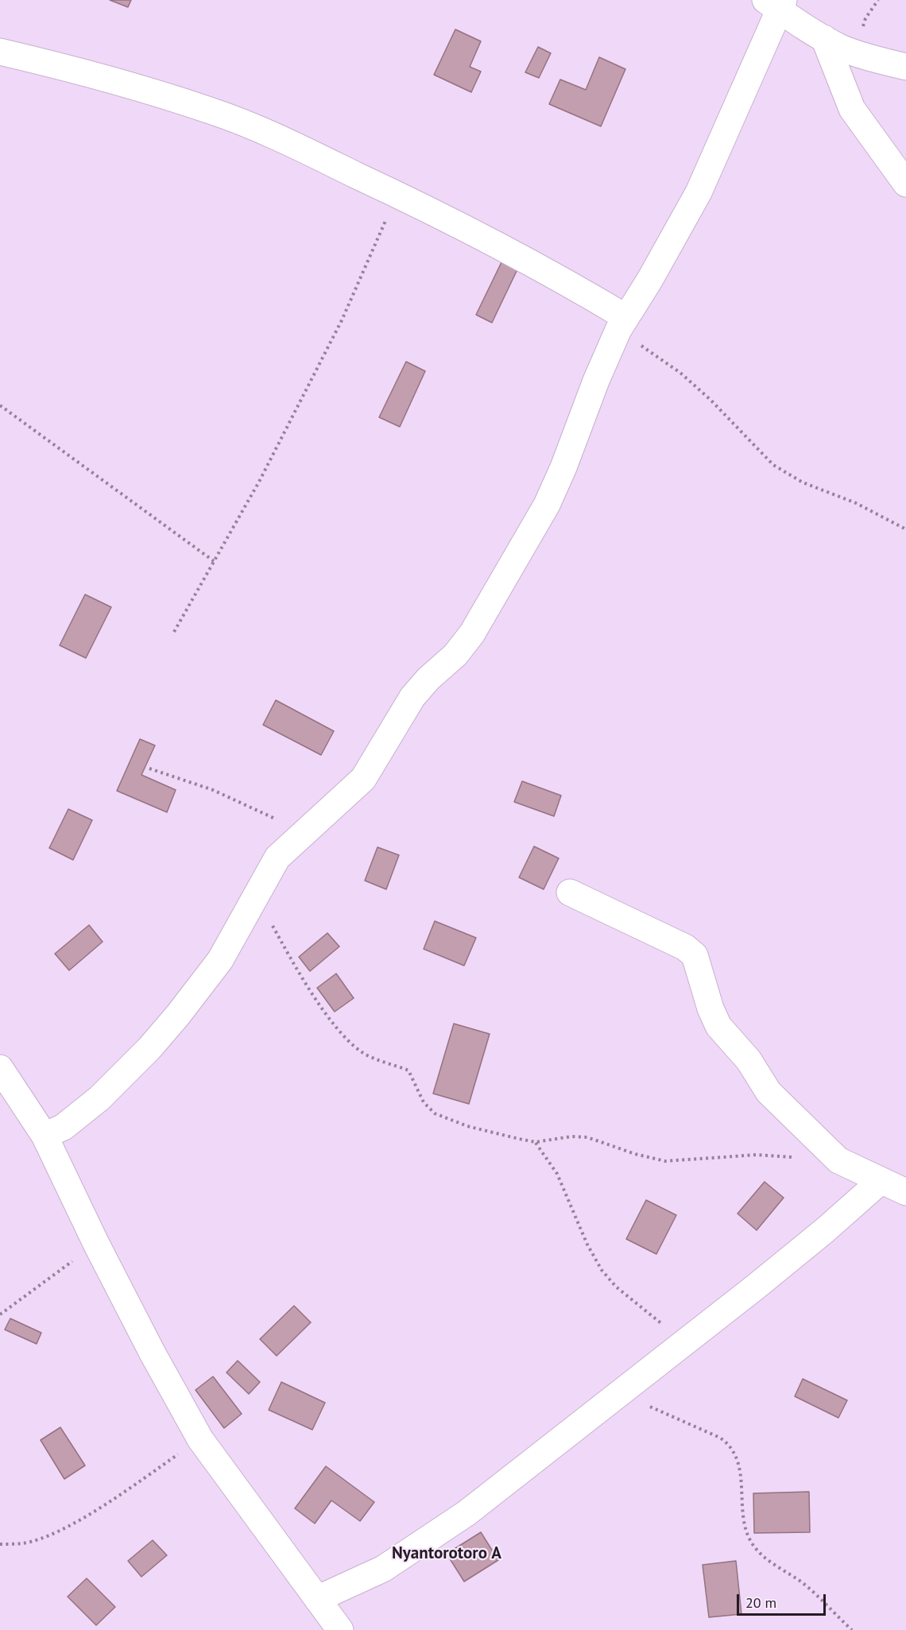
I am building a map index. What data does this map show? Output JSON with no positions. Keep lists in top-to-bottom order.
{
  "districts": ["Nyantorotoro A"],
  "scale_bar": "20 m"
}
